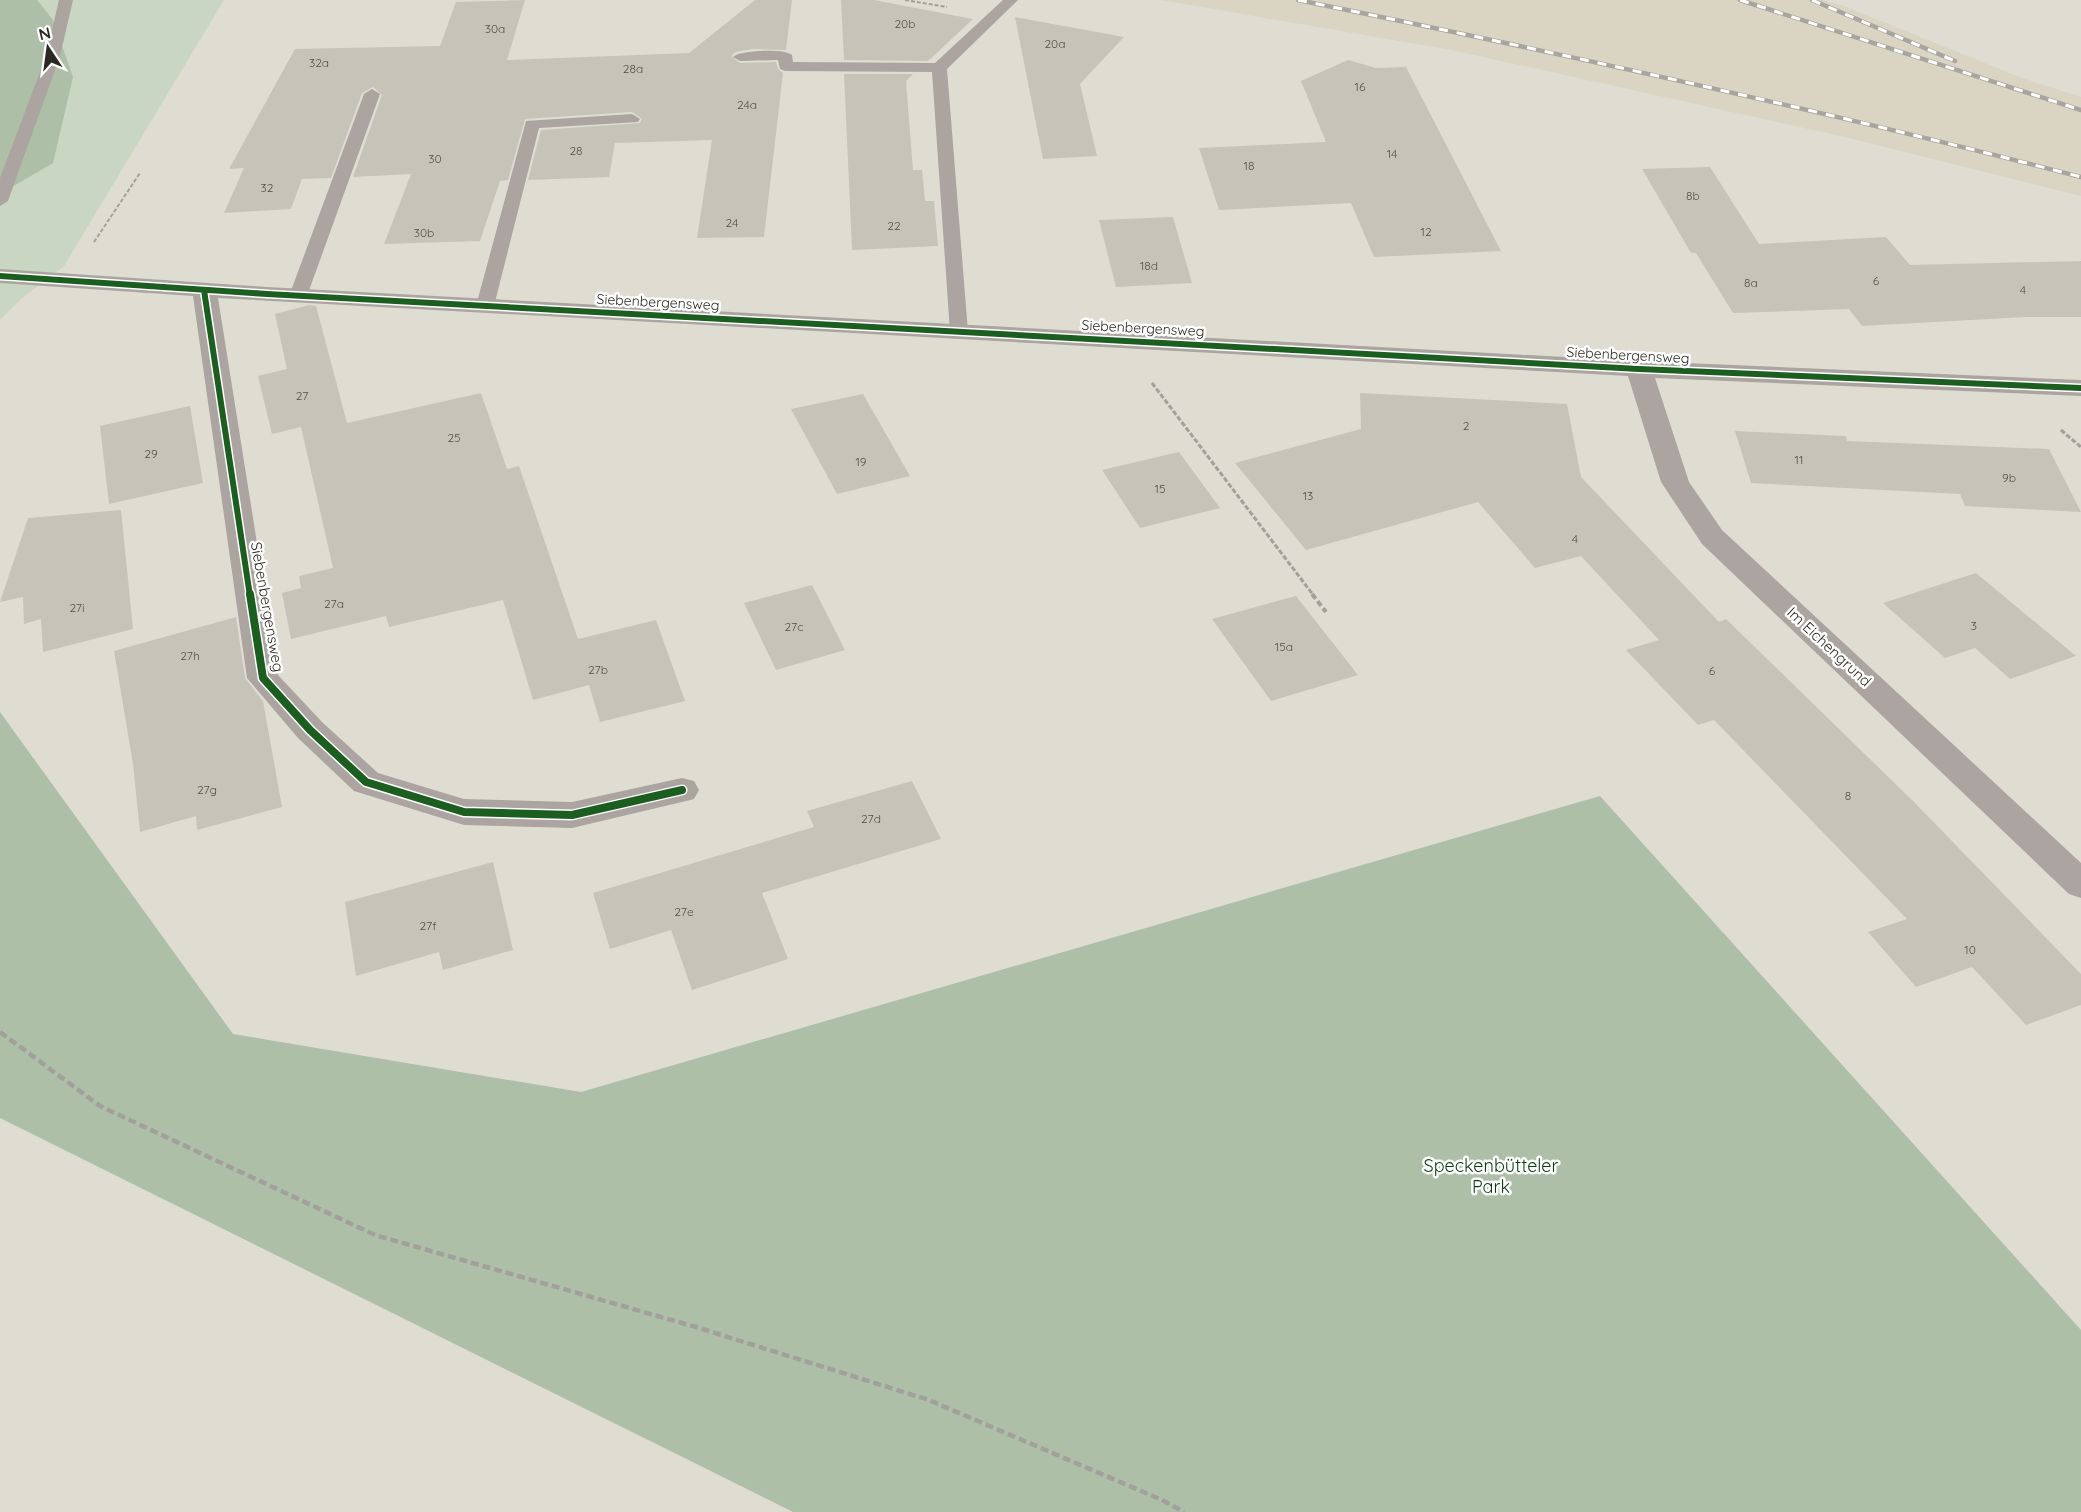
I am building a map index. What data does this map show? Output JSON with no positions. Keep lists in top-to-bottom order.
{
  "streets": {
    "street": ["Siebenbergensweg", "Im Eichengrund"]
  },
  "crossings": [
    ["Siebenbergensweg", "Im Eichengrund"]
  ],
  "parks": ["Speckenbütteler Park"],
  "house_numbers": [
    "20b",
    "30a",
    "20a",
    "32a",
    "28a",
    "16",
    "24a",
    "28",
    "14",
    "30",
    "18",
    "32",
    "8b",
    "24",
    "22",
    "12",
    "30b",
    "18d",
    "6",
    "8a",
    "4",
    "27",
    "2",
    "25",
    "29",
    "11",
    "19",
    "9b",
    "15",
    "13",
    "4",
    "27a",
    "27i",
    "3",
    "27c",
    "15a",
    "27h",
    "27b",
    "6",
    "27g",
    "8",
    "27d",
    "27e",
    "27f",
    "10"
  ],
  "north": "top"
}
